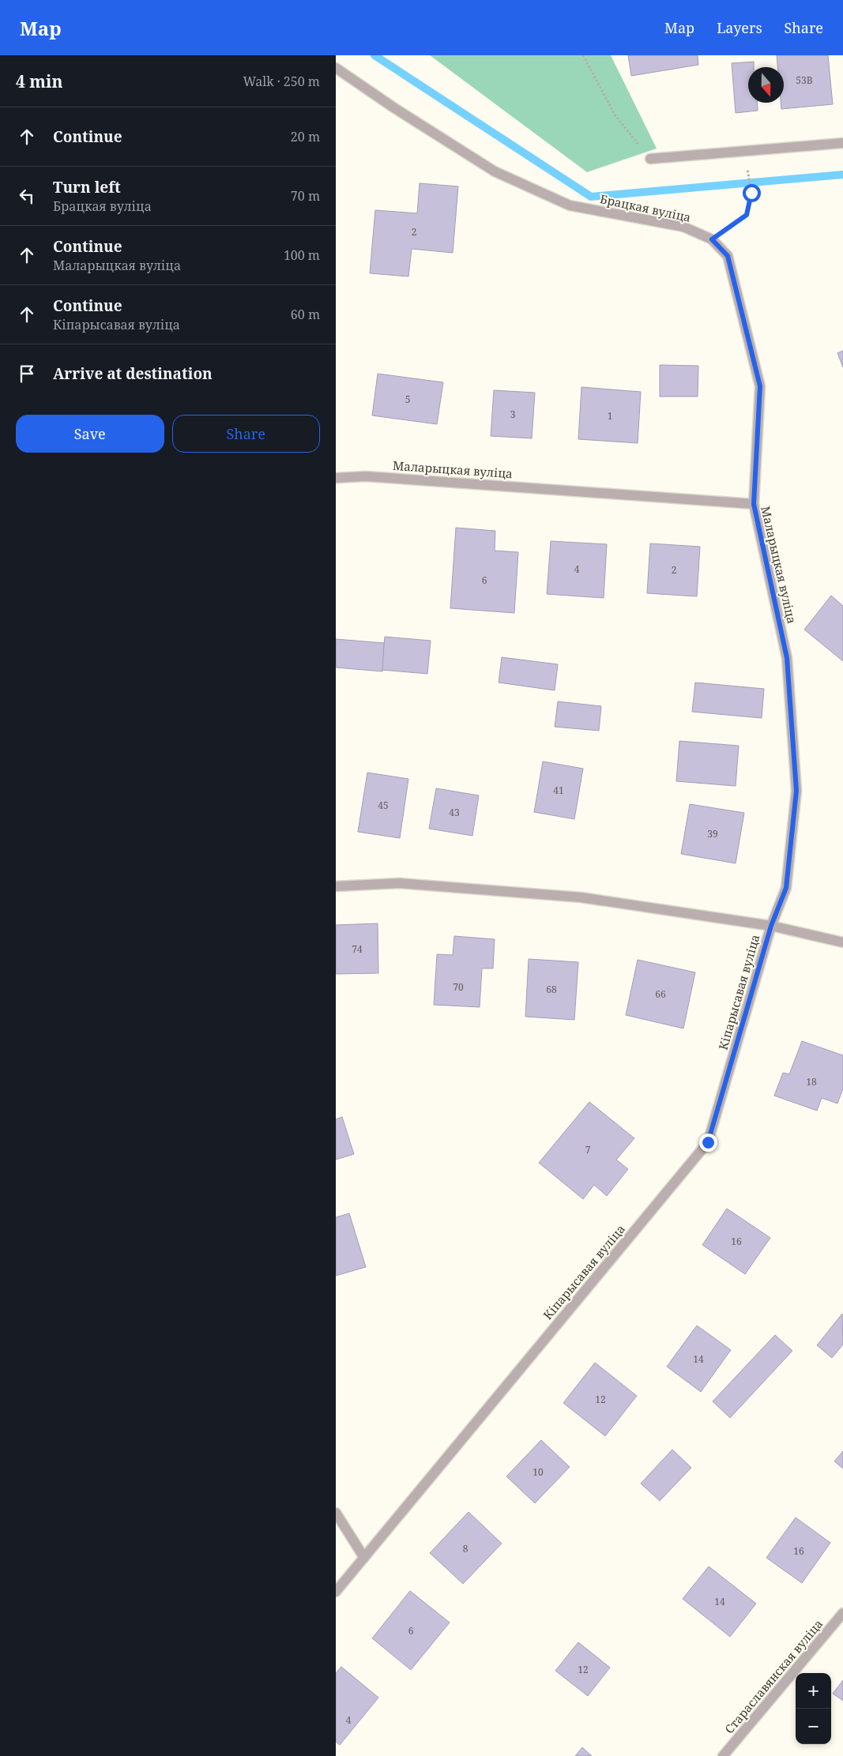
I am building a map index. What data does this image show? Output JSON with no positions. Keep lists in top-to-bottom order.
{
  "streets": {
    "street": [
      "Брацкая вуліца",
      "Маларыцкая вуліца",
      "Кіпарысавая вуліца",
      "Стараславянская вуліца"
    ]
  },
  "crossings": [
    ["Брацкая вуліца", "Маларыцкая вуліца"],
    ["Маларыцкая вуліца", "Кіпарысавая вуліца"]
  ],
  "house_numbers": [
    "53В",
    "2",
    "5",
    "3",
    "1",
    "4",
    "2",
    "6",
    "41",
    "45",
    "43",
    "39",
    "74",
    "70",
    "68",
    "66",
    "18",
    "7",
    "16",
    "14",
    "12",
    "10",
    "8",
    "16",
    "14",
    "6",
    "12",
    "4"
  ],
  "north": "bottom",
  "page": {
    "header": "Map",
    "nav": ["Map", "Layers", "Share"],
    "heading": ["4 min", "Walk · 250 m"],
    "list": [
      ["Continue", "20 m"],
      ["Turn left", "Брацкая вуліца", "70 m"],
      ["Continue", "Маларыцкая вуліца", "100 m"],
      ["Continue", "Кіпарысавая вуліца", "60 m"],
      "Arrive at destination"
    ],
    "buttons": ["Save", "Share"],
    "map_buttons": ["+", "−"]
  }
}
